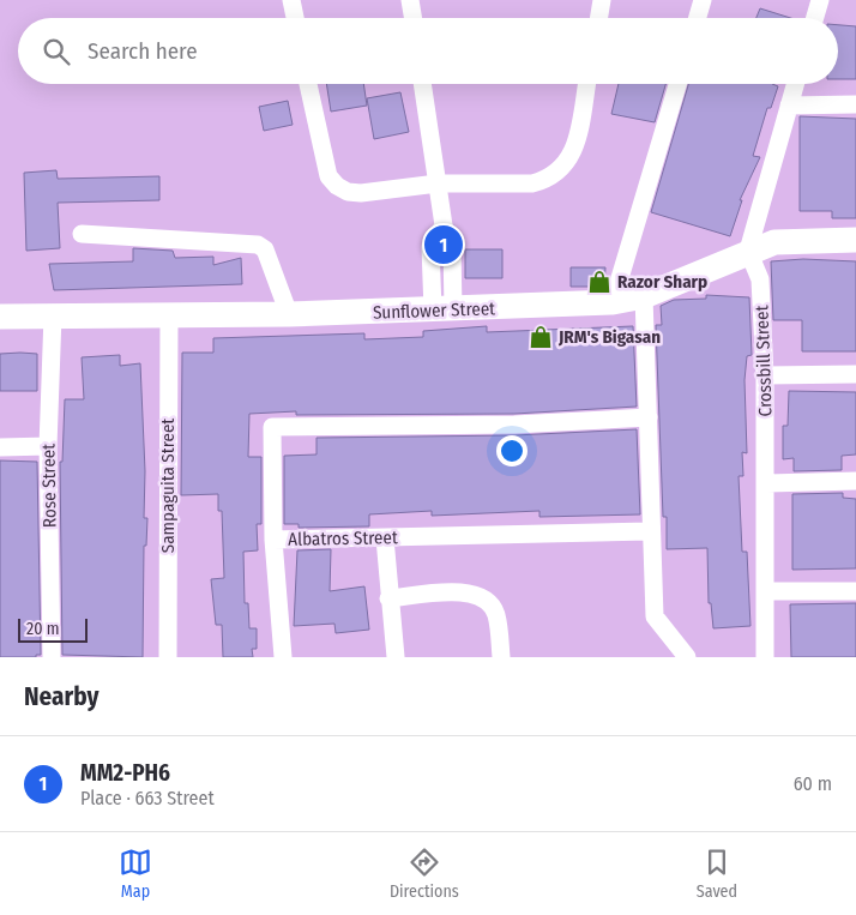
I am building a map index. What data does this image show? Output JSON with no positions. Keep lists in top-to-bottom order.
{
  "streets": {
    "main road": ["Sunflower Street"],
    "street": [
      "Crossbill Street",
      "Rose Street",
      "Sampaguita Street",
      "Albatros Street"
    ]
  },
  "crossings": [
    ["Sunflower Street", "Crossbill Street"],
    ["Sunflower Street", "Rose Street"],
    ["Sunflower Street", "Sampaguita Street"]
  ],
  "places": {
    "shop": ["Razor Sharp", "JRM's Bigasan"]
  },
  "scale_bar": "20 m",
  "page": {
    "search": "Search here",
    "pins": "1",
    "scale": "20 m",
    "heading": "Nearby",
    "list": [
      {
        "mark": "1",
        "name": "MM2-PH6",
        "note": "Place · 663 Street",
        "value": "60 m"
      }
    ],
    "nav": ["Map", "Directions", "Saved"]
  }
}
